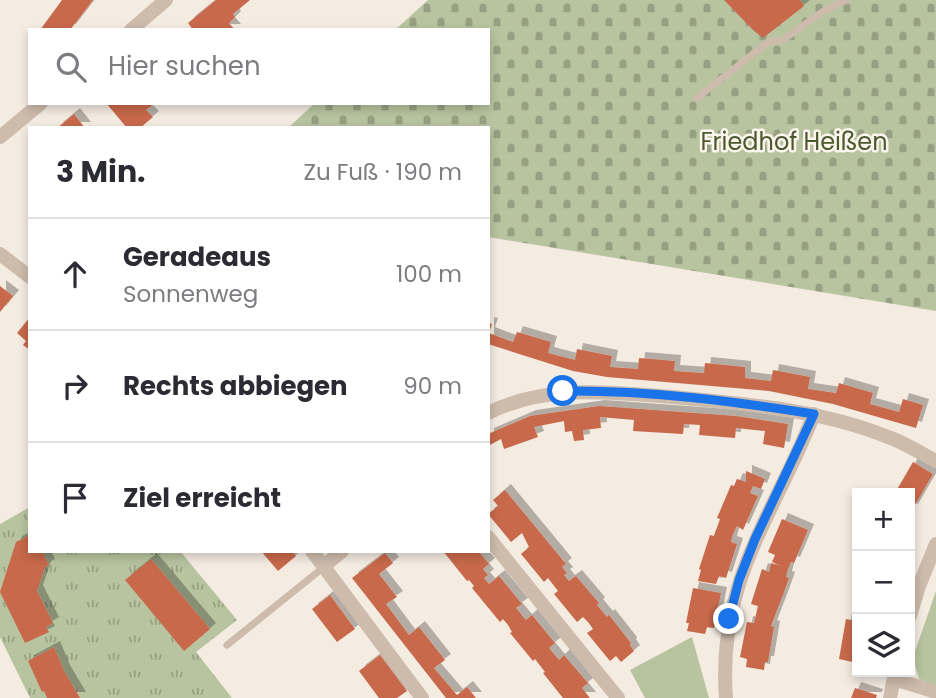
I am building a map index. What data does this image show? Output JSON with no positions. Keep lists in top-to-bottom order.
{
  "parks": ["Friedhof Heißen"],
  "page": {
    "search": "Hier suchen",
    "heading": ["3 Min.", "Zu Fuß · 190 m"],
    "list": [
      ["Geradeaus", "Sonnenweg", "100 m"],
      ["Rechts abbiegen", "90 m"],
      "Ziel erreicht"
    ],
    "map_buttons": ["+", "−"]
  }
}
